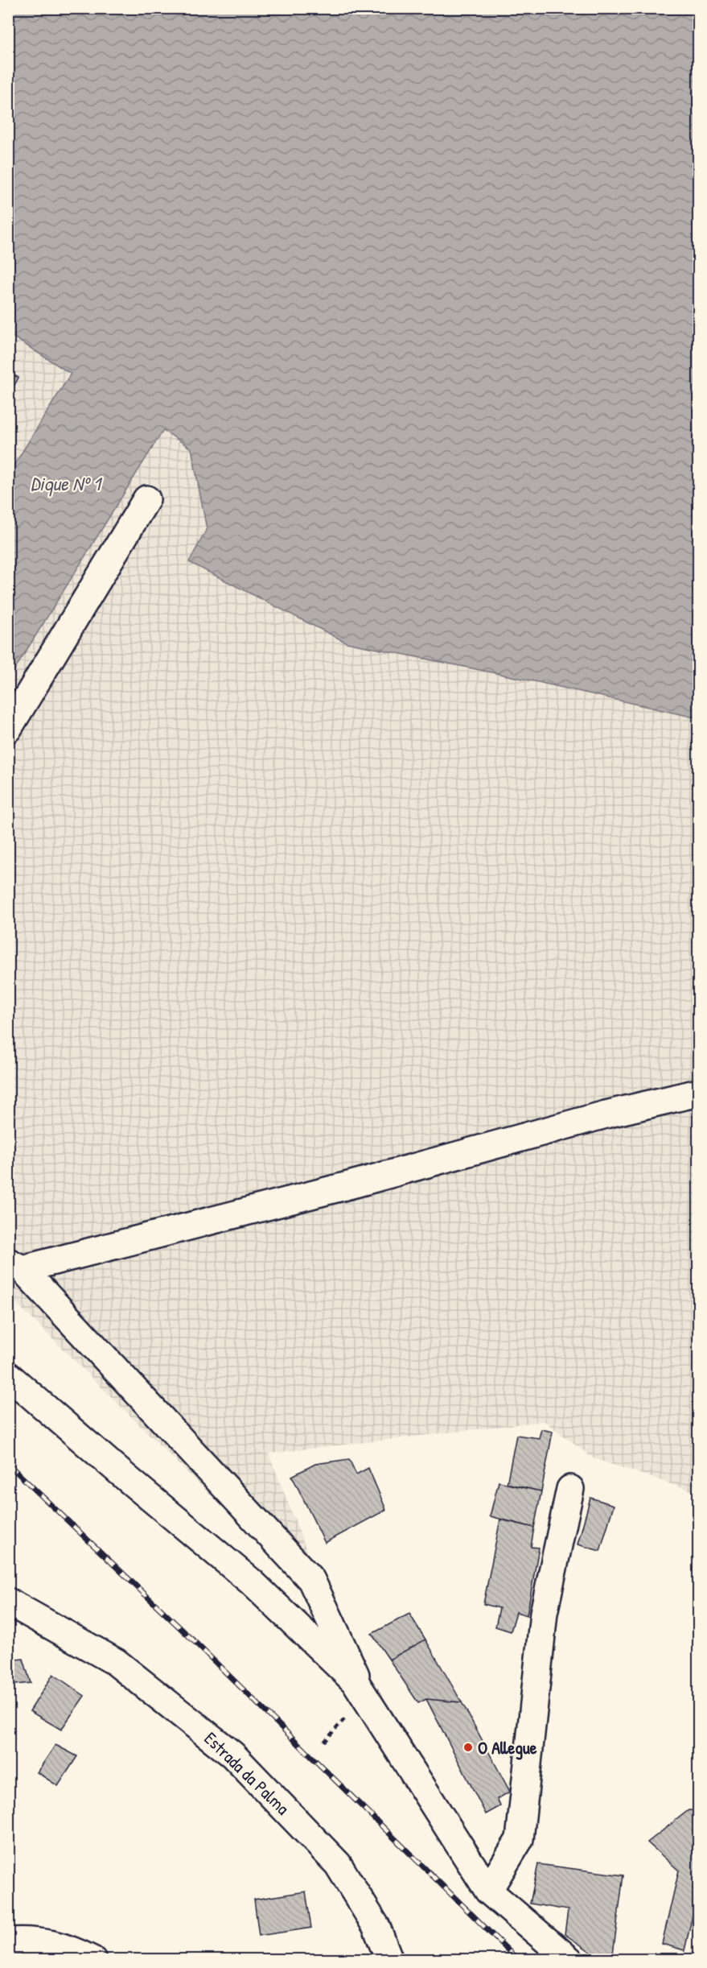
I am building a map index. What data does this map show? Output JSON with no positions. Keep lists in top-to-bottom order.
{
  "streets": {
    "street": ["Estrada da Palma"]
  },
  "water": ["Dique Nº 1"],
  "places": ["O Allegue"]
}
